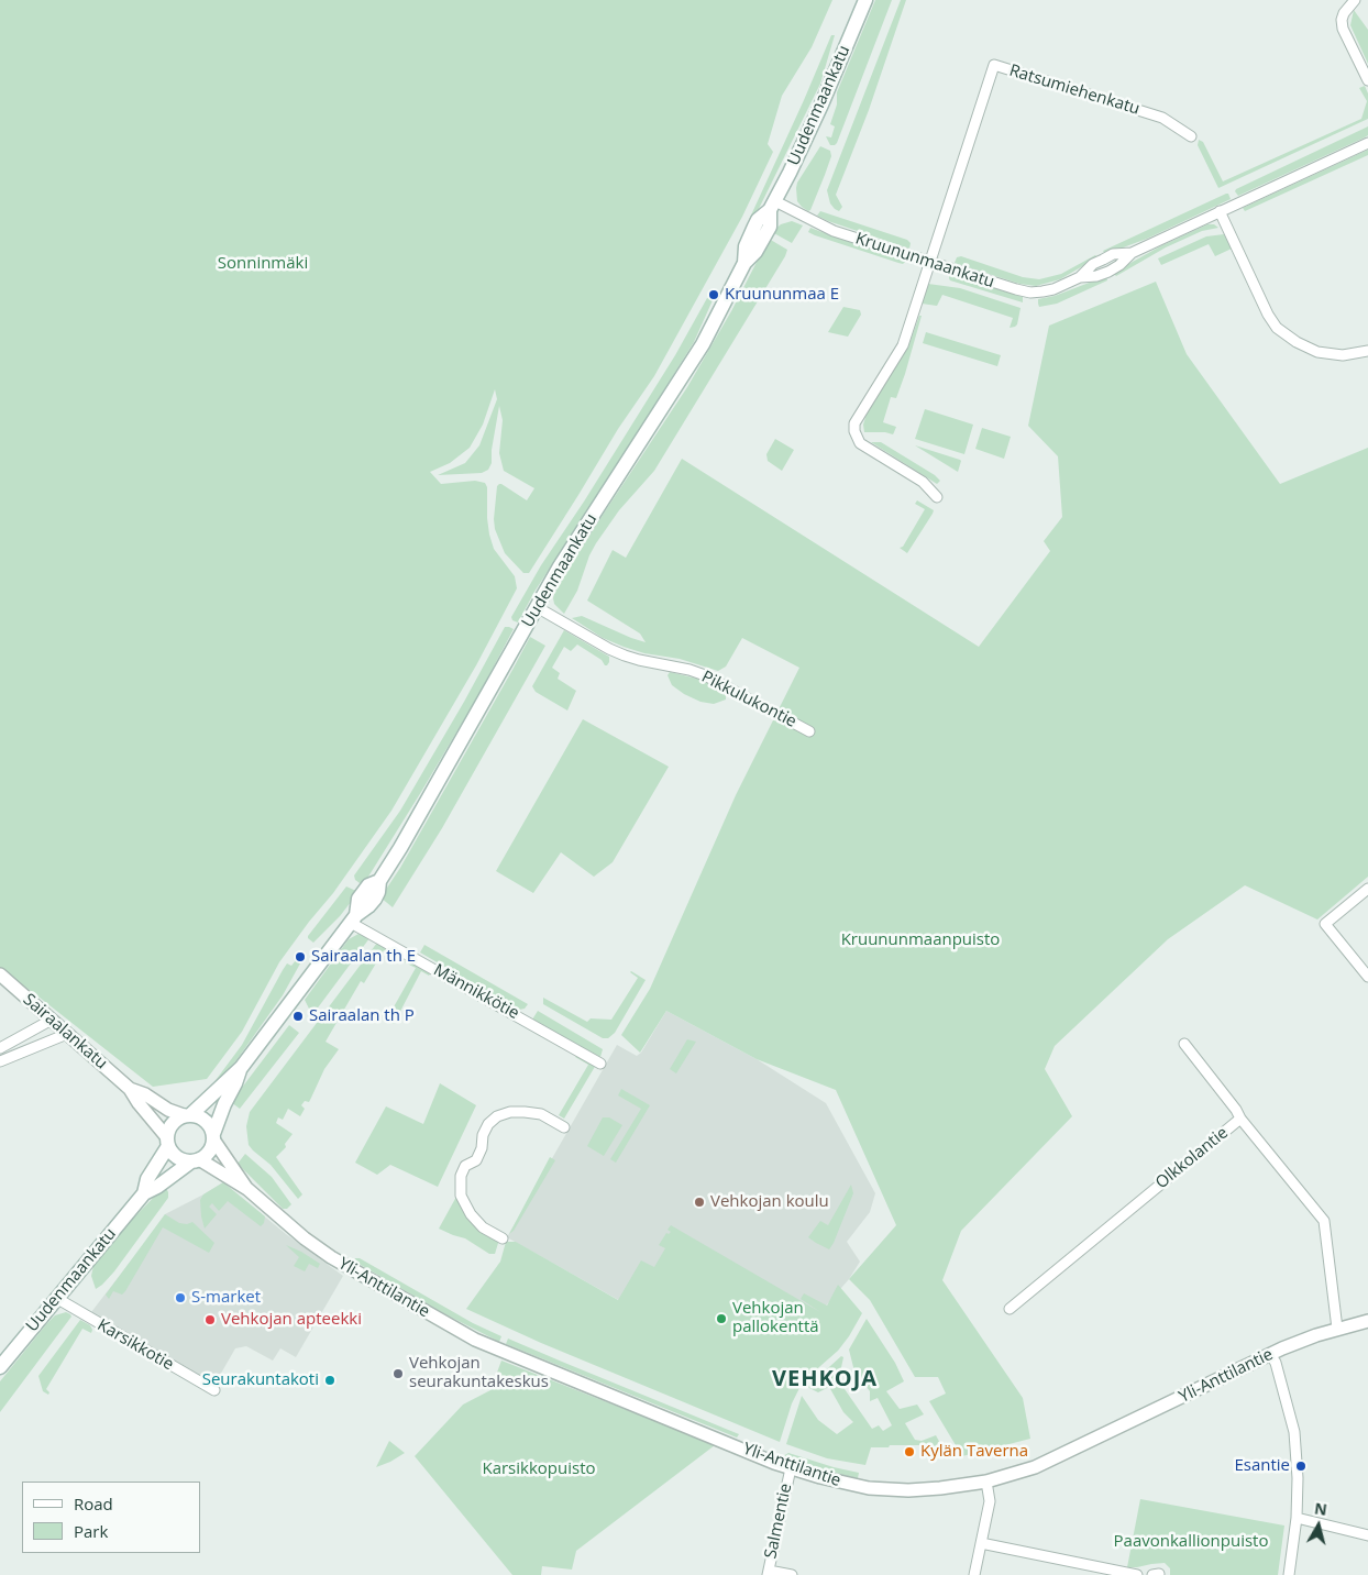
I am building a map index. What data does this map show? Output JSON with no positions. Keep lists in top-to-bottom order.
{
  "streets": {
    "main road": ["Uudenmaankatu"],
    "street": [
      "Ratsumiehenkatu",
      "Kruununmaankatu",
      "Pikkulukontie",
      "Männikkötie",
      "Sairaalankatu",
      "Olkkolantie",
      "Yli-Anttilantie",
      "Karsikkotie",
      "Salmentie"
    ]
  },
  "crossings": [
    ["Ratsumiehenkatu", "Kruununmaankatu"],
    ["Uudenmaankatu", "Kruununmaankatu"],
    ["Uudenmaankatu", "Pikkulukontie"],
    ["Uudenmaankatu", "Männikkötie"],
    ["Uudenmaankatu", "Sairaalankatu"],
    ["Uudenmaankatu", "Yli-Anttilantie"],
    ["Uudenmaankatu", "Karsikkotie"],
    ["Sairaalankatu", "Yli-Anttilantie"],
    ["Olkkolantie", "Yli-Anttilantie"],
    ["Yli-Anttilantie", "Salmentie"]
  ],
  "districts": ["VEHKOJA"],
  "parks": [
    "Sonninmäki",
    "Kruununmaanpuisto",
    "Karsikkopuisto",
    "Paavonkallionpuisto"
  ],
  "places": [
    "Kruununmaa E",
    "Sairaalan th E",
    "Sairaalan th P",
    "Vehkojan koulu",
    "S-market",
    "Vehkojan pallokenttä",
    "Vehkojan apteekki",
    "Vehkojan seurakuntakeskus",
    "Seurakuntakoti",
    "Kylän Taverna",
    "Esantie"
  ],
  "legend": ["Road", "Park"],
  "north": "top"
}
